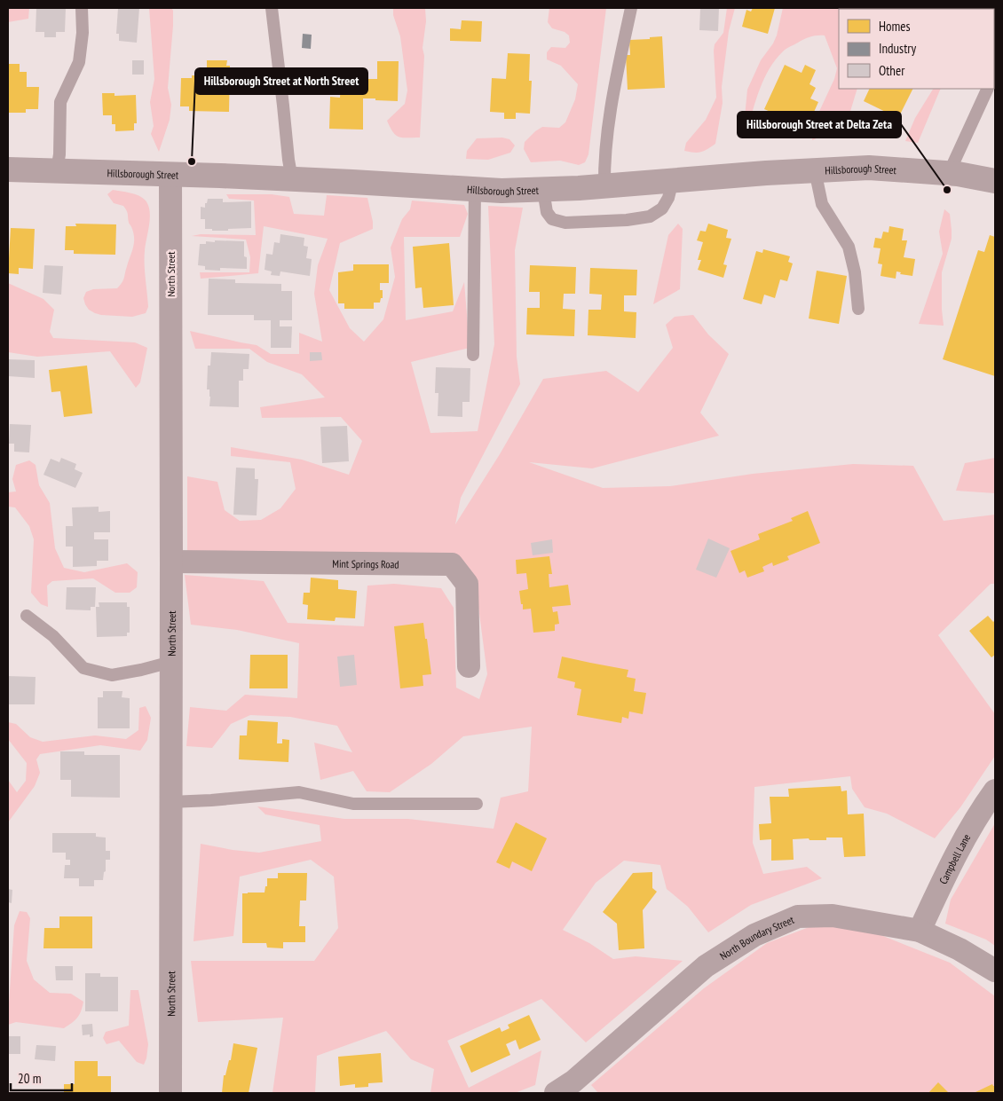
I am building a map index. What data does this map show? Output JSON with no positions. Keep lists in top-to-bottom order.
{
  "streets": {
    "street": [
      "Hillsborough Street",
      "North Street",
      "Mint Springs Road",
      "Campbell Lane",
      "North Boundary Street"
    ]
  },
  "crossings": [
    ["Hillsborough Street", "North Street"],
    ["North Street", "Mint Springs Road"],
    ["Campbell Lane", "North Boundary Street"]
  ],
  "places": ["Hillsborough Street at North Street", "Hillsborough Street at Delta Zeta"],
  "legend": ["Homes", "Industry", "Other"],
  "scale_bar": "20 m"
}
